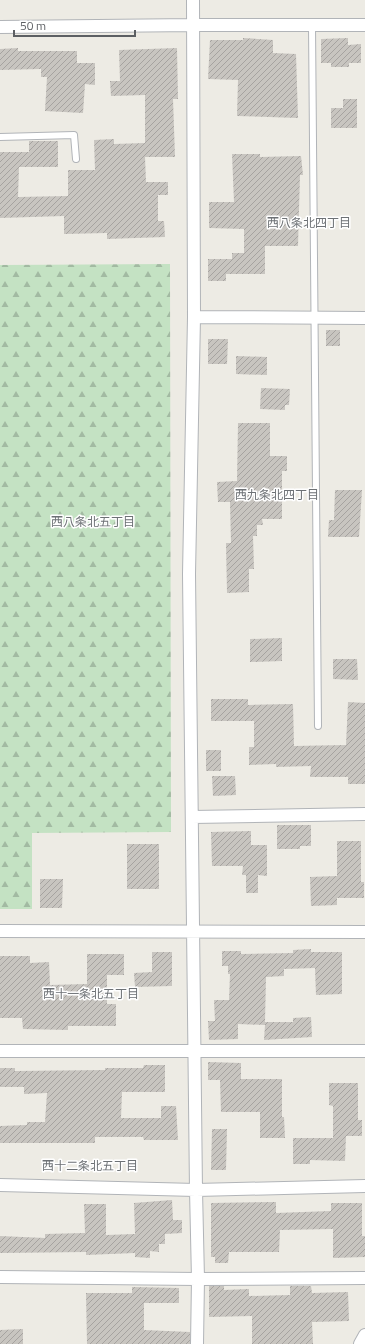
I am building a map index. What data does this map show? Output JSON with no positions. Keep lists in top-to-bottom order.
{
  "districts": [
    "西八条北四丁目",
    "西九条北四丁目",
    "西八条北五丁目",
    "西十一条北五丁目",
    "西十二条北五丁目"
  ],
  "scale_bar": "50 m"
}
